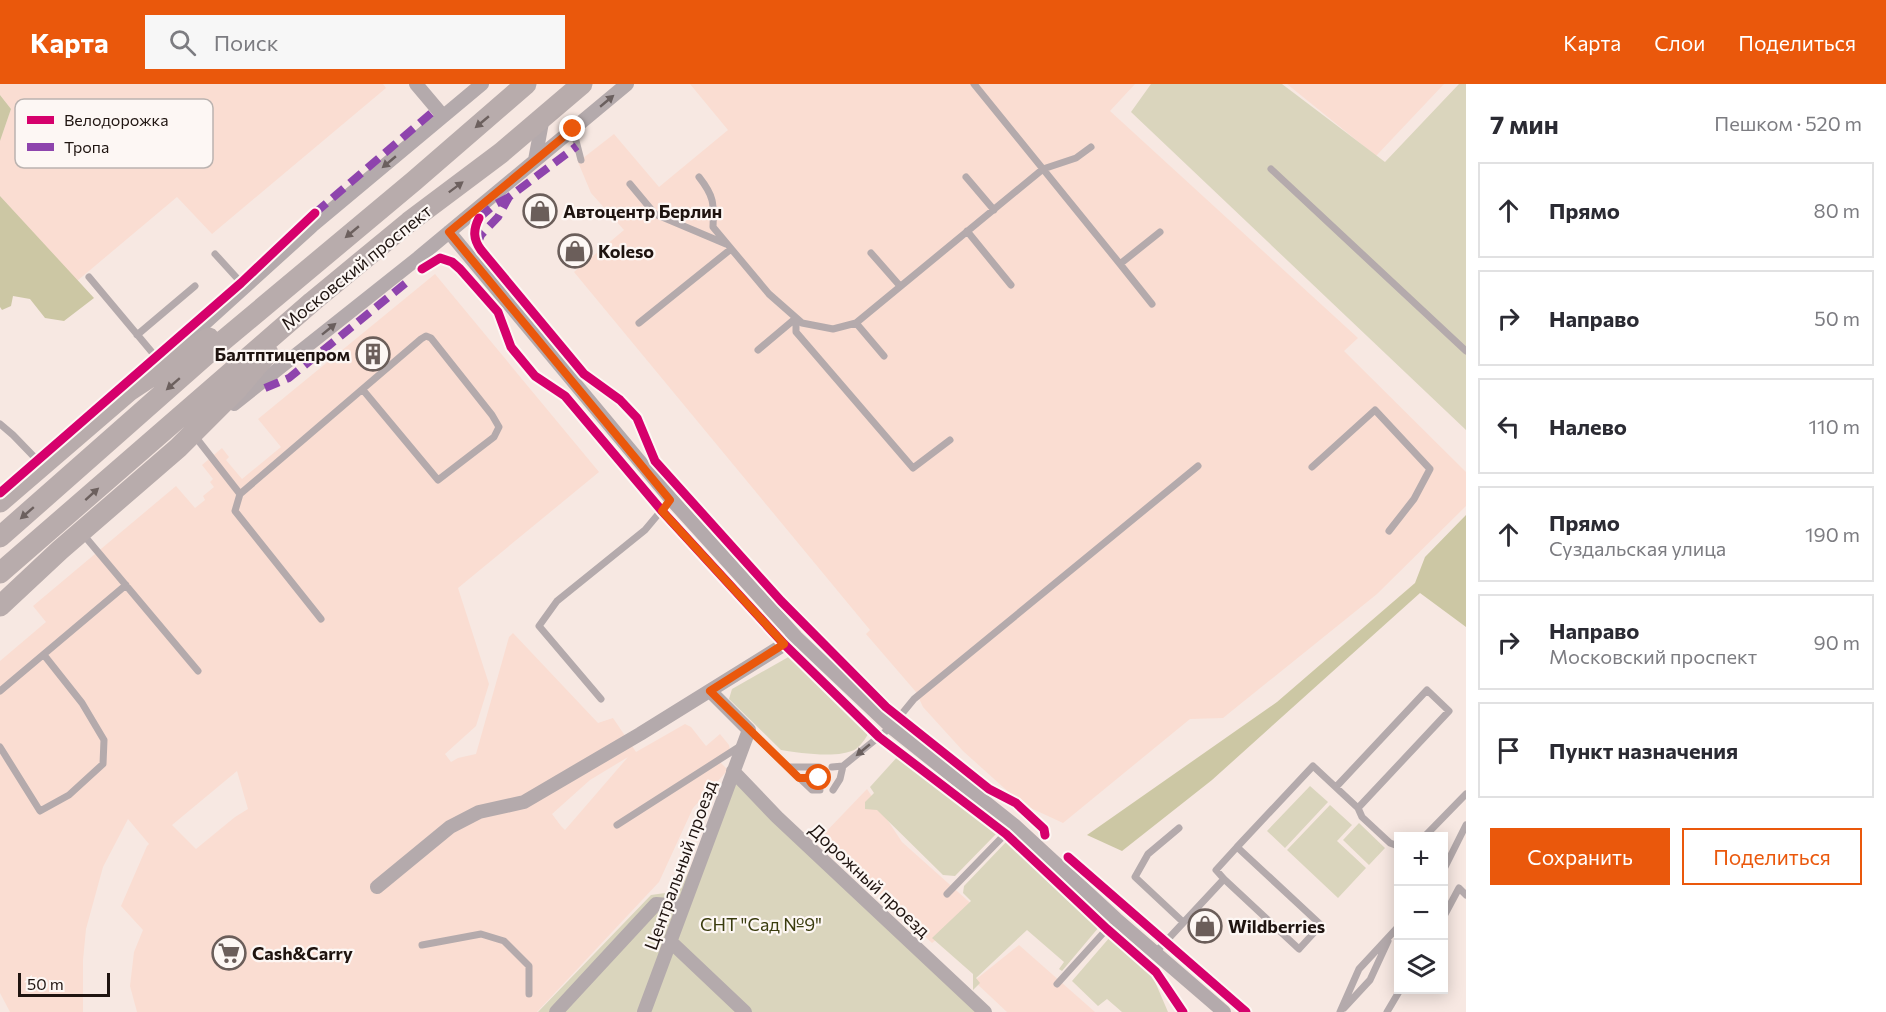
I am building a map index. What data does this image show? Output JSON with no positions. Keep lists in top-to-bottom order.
{
  "streets": {
    "main road": ["Московский проспект"],
    "street": ["Центральный проезд", "Дорожный проезд"]
  },
  "crossings": [
    ["Центральный проезд", "Дорожный проезд"]
  ],
  "parks": ["СНТ \"Сад №9\""],
  "places": {
    "shop": ["Автоцентр Берлин", "Koleso", "Wildberries"],
    "building": ["Балтптицепром"],
    "supermarket": ["Cash&Carry"]
  },
  "legend": ["Велодорожка", "Тропа"],
  "scale_bar": "50 m",
  "page": {
    "header": "Карта",
    "search": "Поиск",
    "nav": ["Карта", "Слои", "Поделиться"],
    "heading": ["7 мин", "Пешком · 520 m"],
    "list": [
      ["Прямо", "80 m"],
      ["Направо", "50 m"],
      ["Налево", "110 m"],
      ["Прямо", "Суздальская улица", "190 m"],
      ["Направо", "Московский проспект", "90 m"],
      "Пункт назначения"
    ],
    "buttons": ["Сохранить", "Поделиться"],
    "map_buttons": ["+", "−"],
    "scale": "50 m"
  }
}
